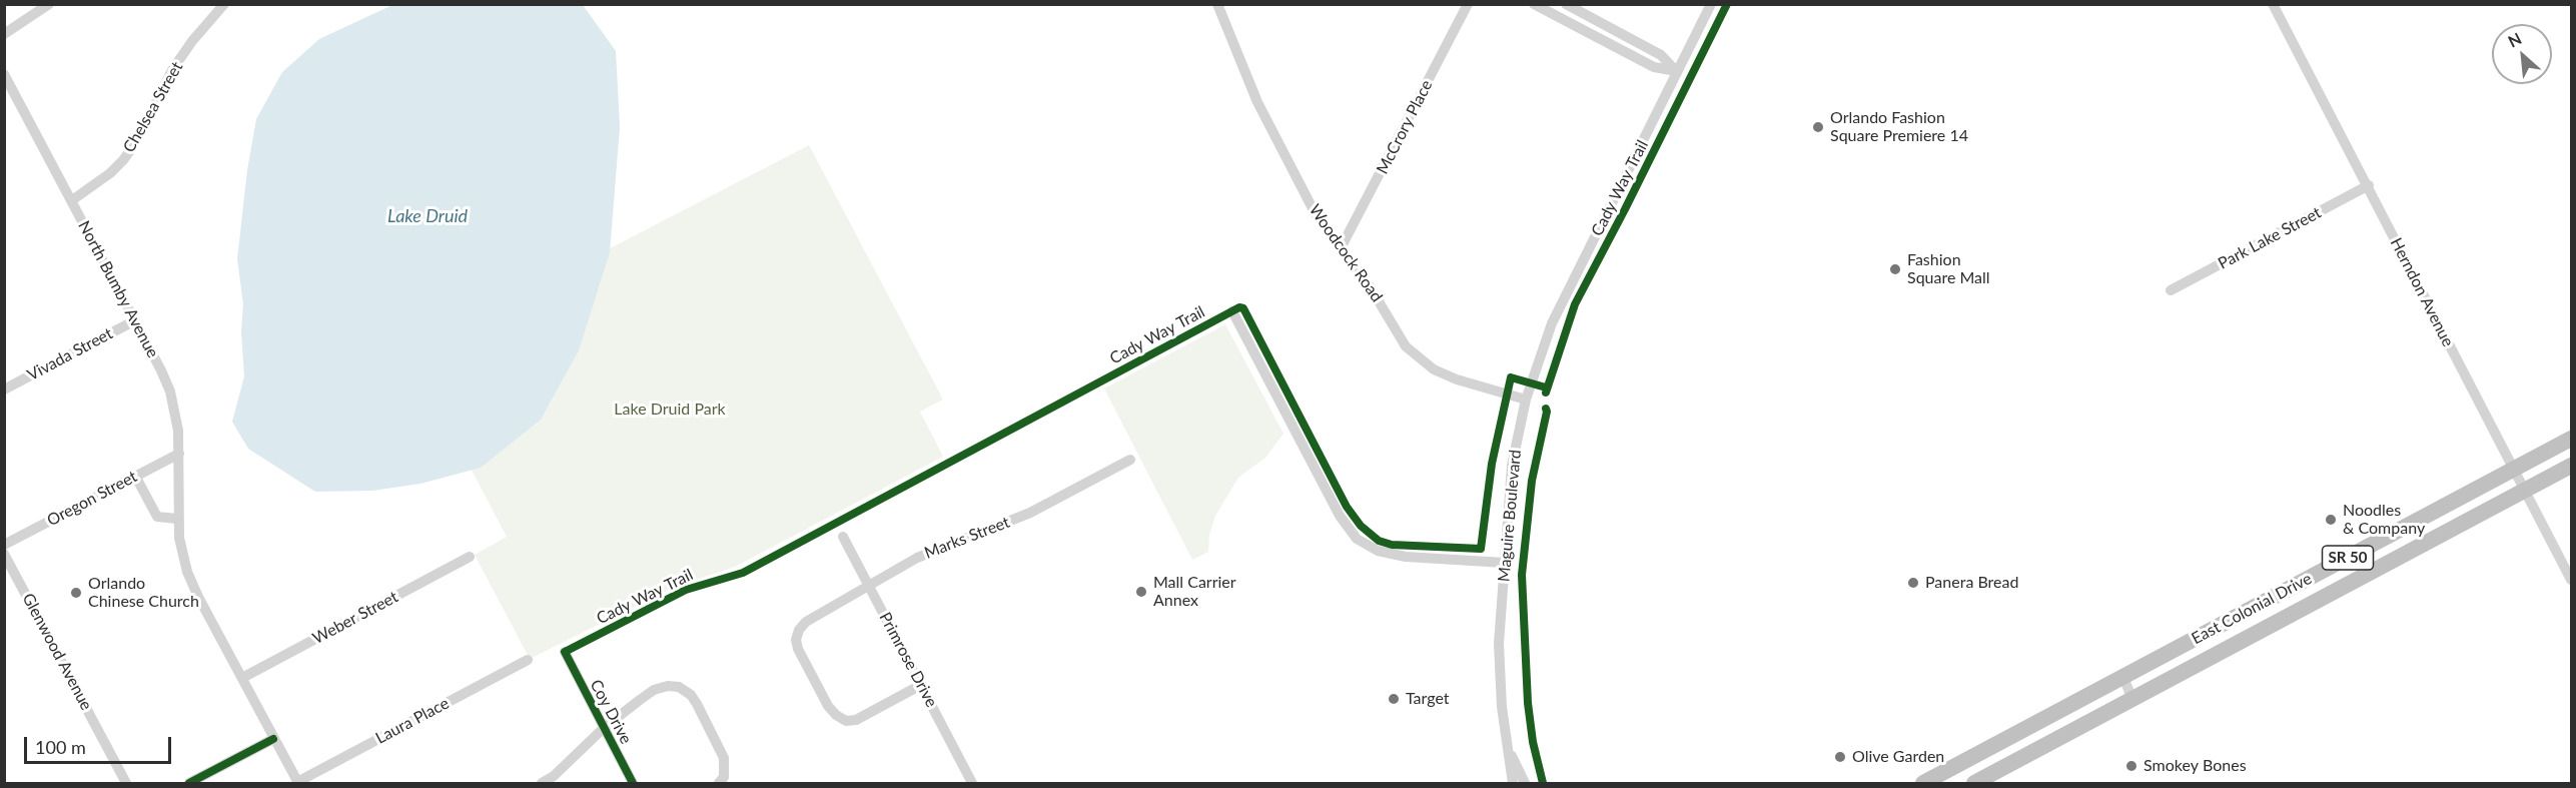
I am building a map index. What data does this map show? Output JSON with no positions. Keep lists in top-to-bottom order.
{
  "streets": {
    "highway": ["SR 50", "East Colonial Drive"],
    "street": [
      "Chelsea Street",
      "McCrory Place",
      "Park Lake Street",
      "Woodcock Road",
      "North Bumby Avenue",
      "Herndon Avenue",
      "Vivada Street",
      "Oregon Street",
      "Maguire Boulevard",
      "Marks Street",
      "Weber Street",
      "Glenwood Avenue",
      "Primrose Drive",
      "Coy Drive",
      "Laura Place"
    ],
    "cycle path": ["Cady Way Trail"]
  },
  "crossings": [
    ["Chelsea Street", "North Bumby Avenue"],
    ["McCrory Place", "Woodcock Road"],
    ["Park Lake Street", "Herndon Avenue"],
    ["Woodcock Road", "Maguire Boulevard"],
    ["North Bumby Avenue", "Vivada Street"],
    ["North Bumby Avenue", "Oregon Street"],
    ["North Bumby Avenue", "Weber Street"],
    ["North Bumby Avenue", "Laura Place"],
    ["Herndon Avenue", "East Colonial Drive"],
    ["Marks Street", "Primrose Drive"]
  ],
  "water": ["Lake Druid"],
  "parks": ["Lake Druid Park"],
  "places": [
    "Orlando Fashion Square Premiere 14",
    "Fashion Square Mall",
    "Noodles & Company",
    "Panera Bread",
    "Mall Carrier Annex",
    "Orlando Chinese Church",
    "Target",
    "Olive Garden",
    "Smokey Bones"
  ],
  "scale_bar": "100 m",
  "north": "top left"
}
